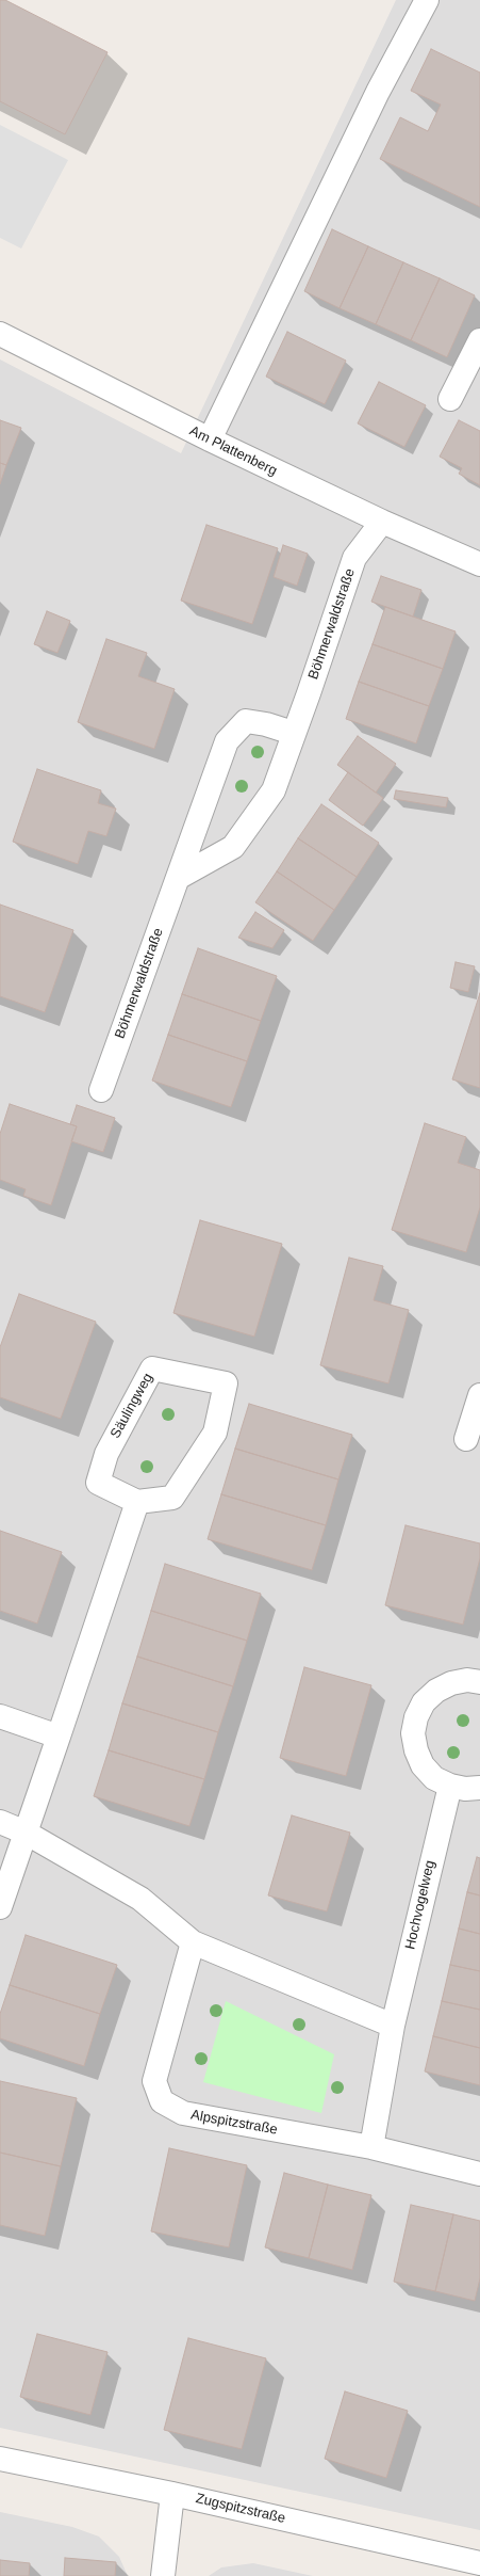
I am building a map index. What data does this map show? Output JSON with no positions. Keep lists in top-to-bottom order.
{
  "streets": {
    "street": [
      "Am Plattenberg",
      "Böhmerwaldstraße",
      "Säulingweg",
      "Hochvogelweg",
      "Alpspitzstraße",
      "Zugspitzstraße"
    ]
  },
  "crossings": [
    ["Am Plattenberg", "Böhmerwaldstraße"]
  ]
}
